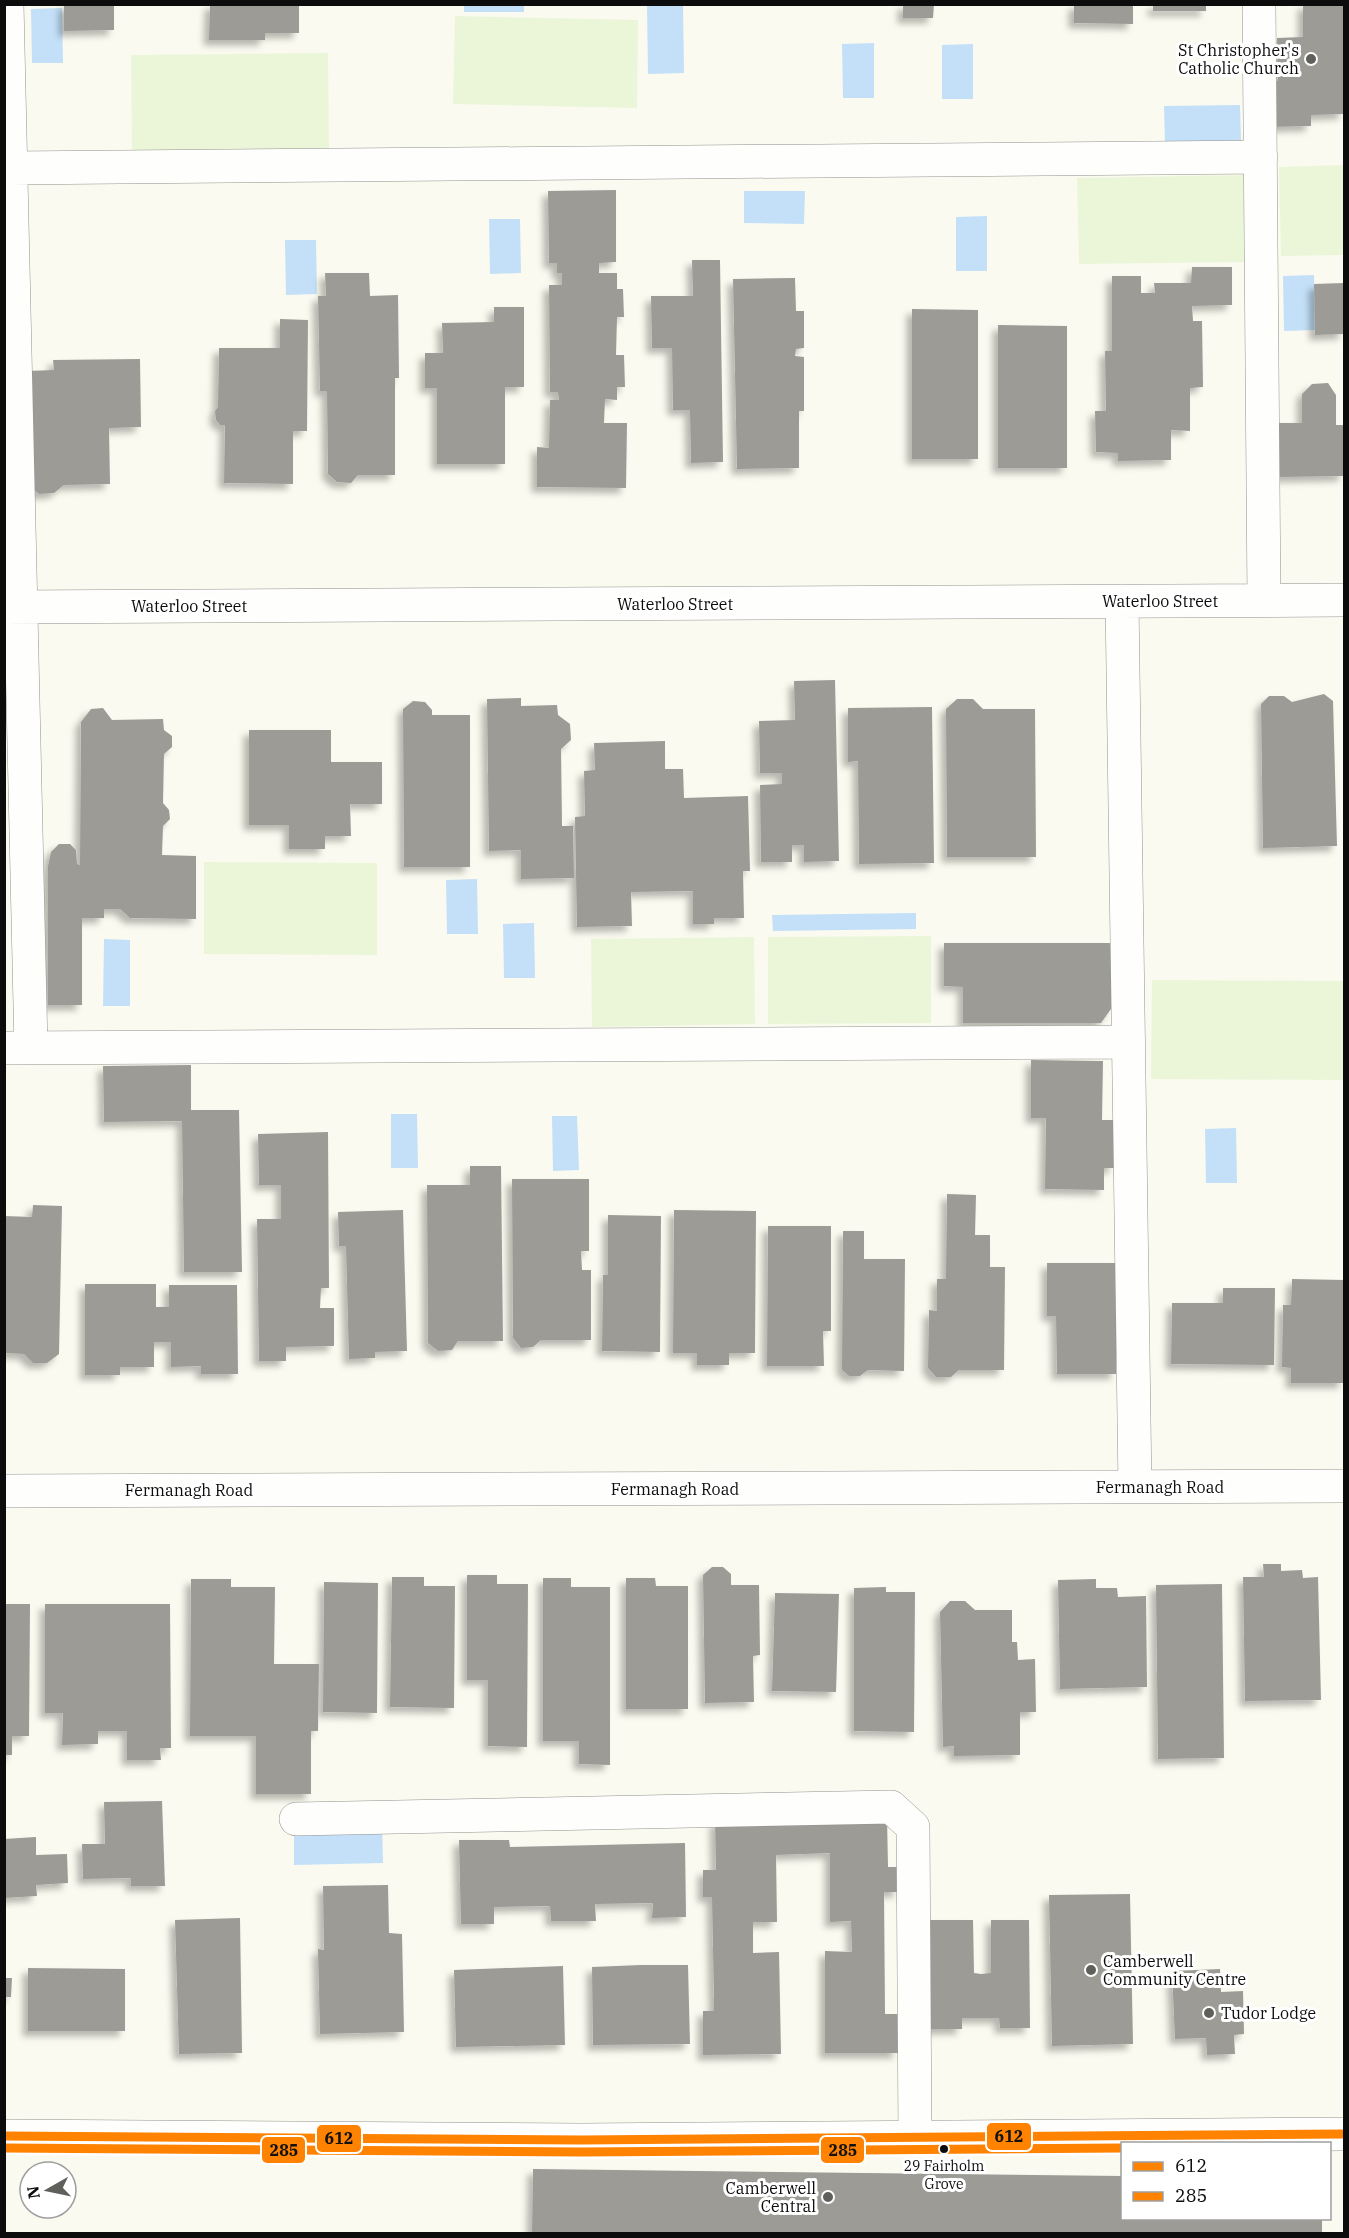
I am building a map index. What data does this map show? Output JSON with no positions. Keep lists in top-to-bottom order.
{
  "streets": {
    "street": ["Waterloo Street", "Fermanagh Road"]
  },
  "places": [
    "St Christopher's Catholic Church",
    "Camberwell Community Centre",
    "Tudor Lodge",
    "29 Fairholm Grove",
    "Camberwell Central"
  ],
  "lines": ["transit line 612", "transit line 285"],
  "legend": ["612", "285"],
  "north": "left"
}
